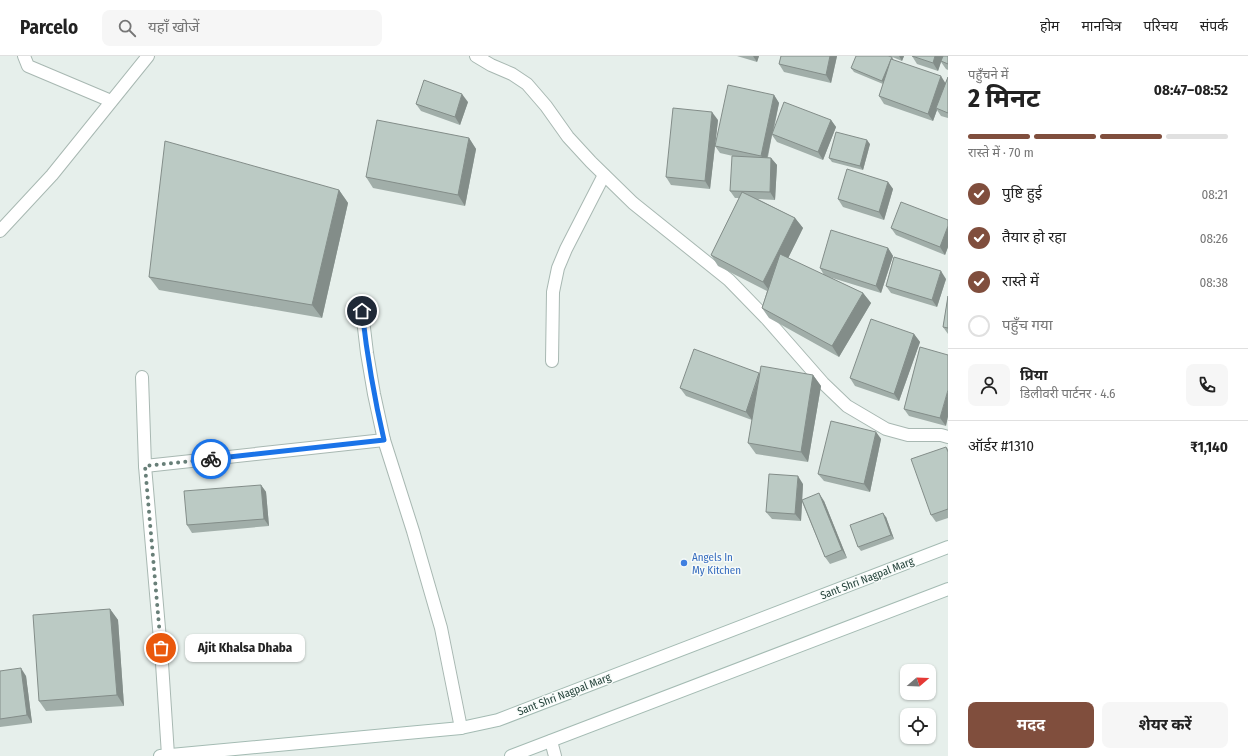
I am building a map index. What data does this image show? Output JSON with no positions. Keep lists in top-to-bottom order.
{
  "streets": {
    "street": ["Sant Shri Nagpal Marg"]
  },
  "places": ["Angels In My Kitchen", "Ajit Khalsa Dhaba"],
  "north": "right",
  "page": {
    "header": "Parcelo",
    "search": "यहाँ खोजें",
    "nav": [
      "होम",
      "मानचित्र",
      "परिचय",
      "संपर्क"
    ],
    "heading": ["2 मिनट", "पहुँचने में", "08:47–08:52"],
    "panel": [
      "प्रिया",
      "डिलीवरी पार्टनर · 4.6",
      "ऑर्डर #1310",
      "₹1,140"
    ],
    "bar": "रास्ते में · 70 m",
    "list": [
      ["पुष्टि हुई", "08:21"],
      ["तैयार हो रहा", "08:26"],
      ["रास्ते में", "08:38"],
      "पहुँच गया"
    ],
    "bubble": "Ajit Khalsa Dhaba",
    "buttons": ["मदद", "शेयर करें"]
  }
}
